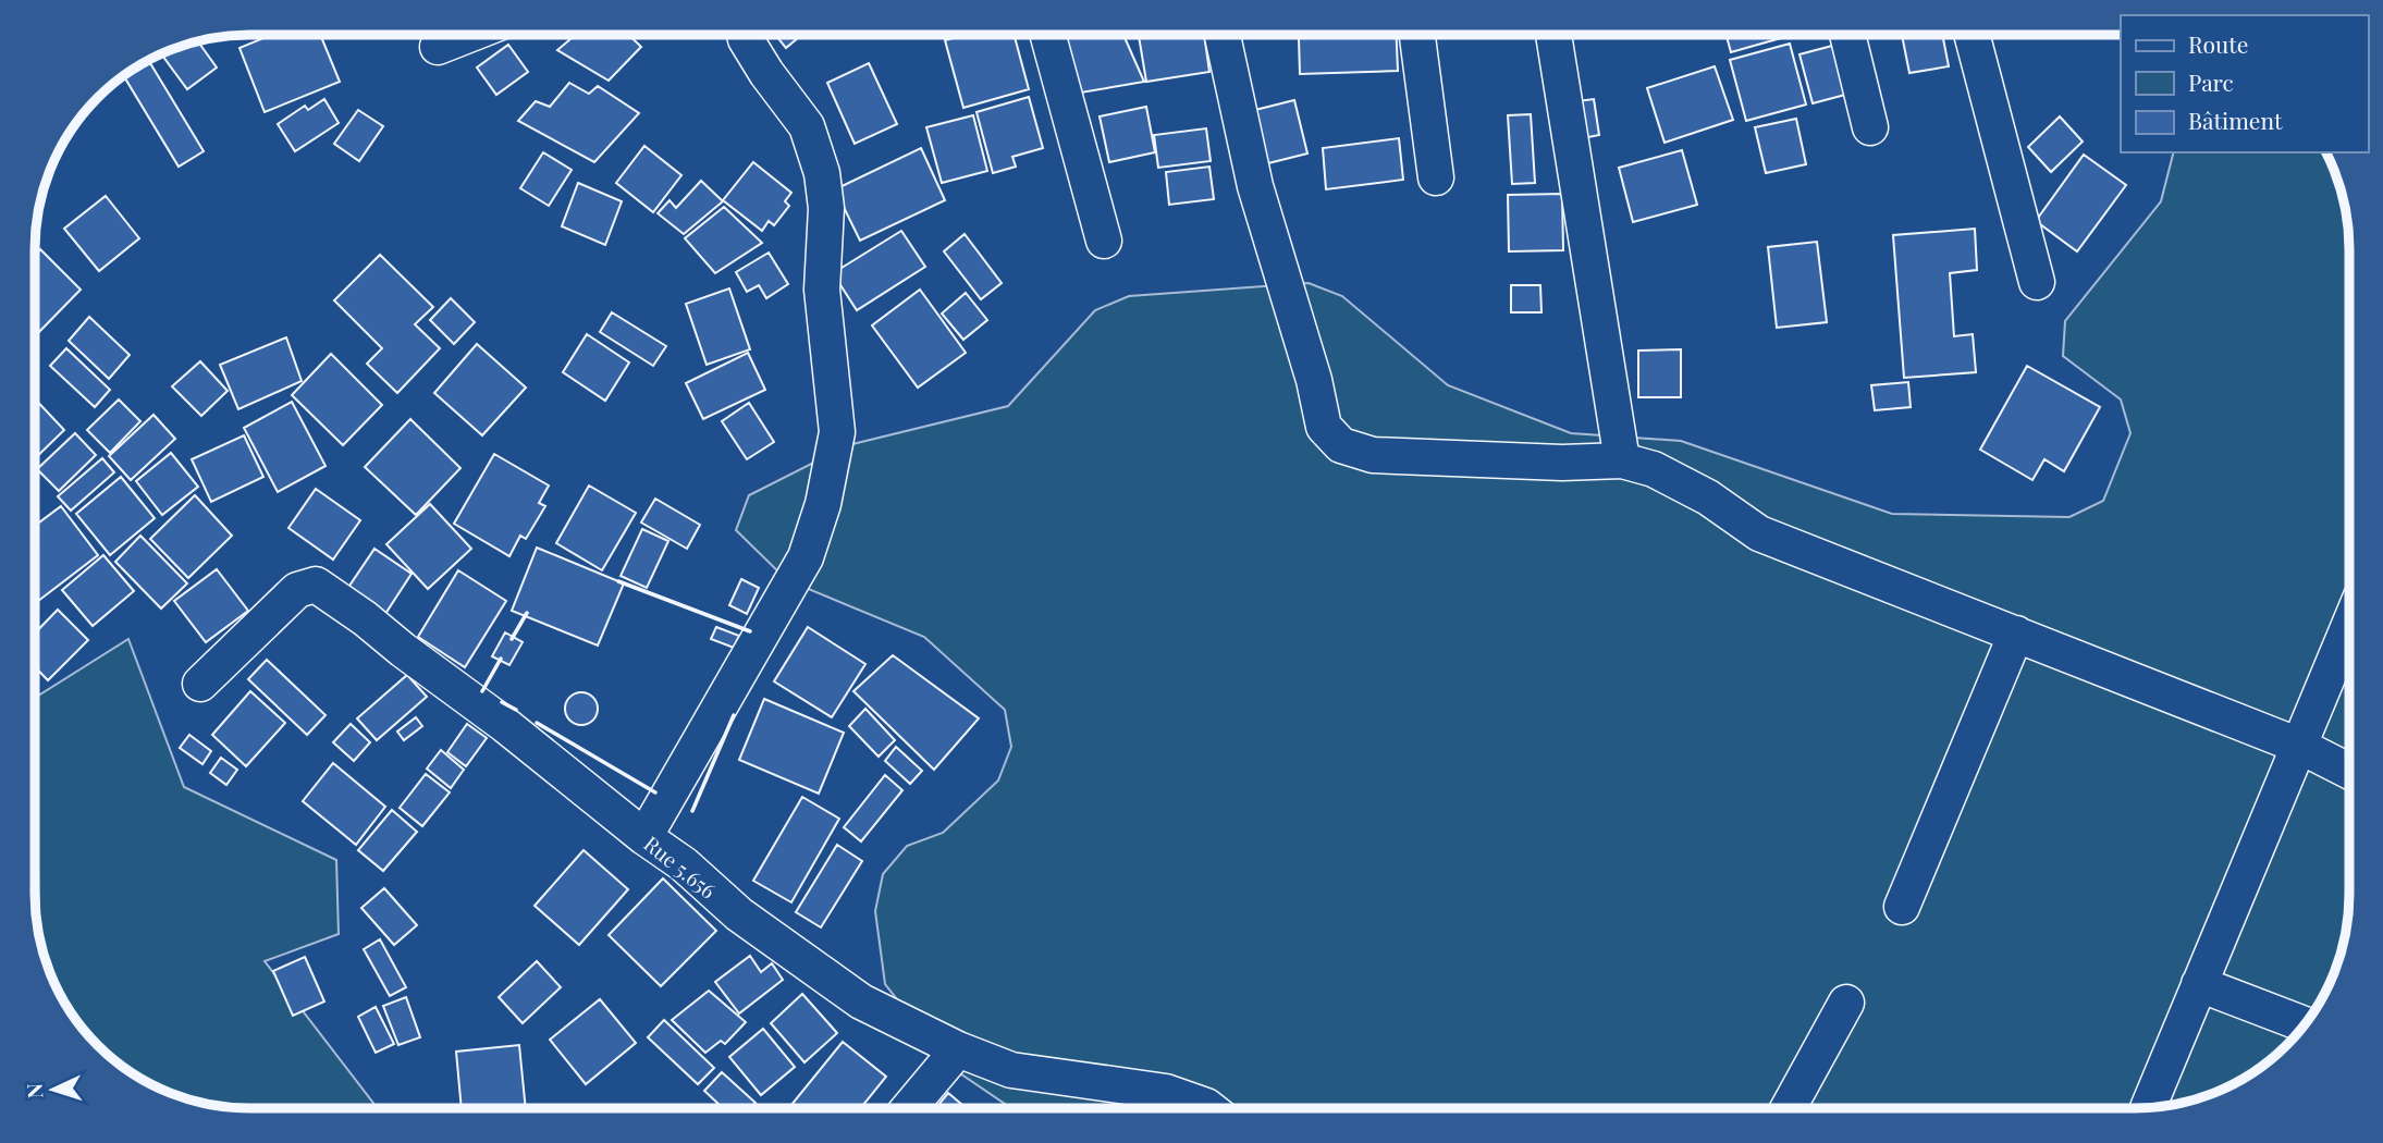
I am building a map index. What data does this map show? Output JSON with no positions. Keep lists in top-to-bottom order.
{
  "streets": {
    "street": ["Rue 5.656"]
  },
  "legend": ["Route", "Parc", "Bâtiment"],
  "north": "left"
}
